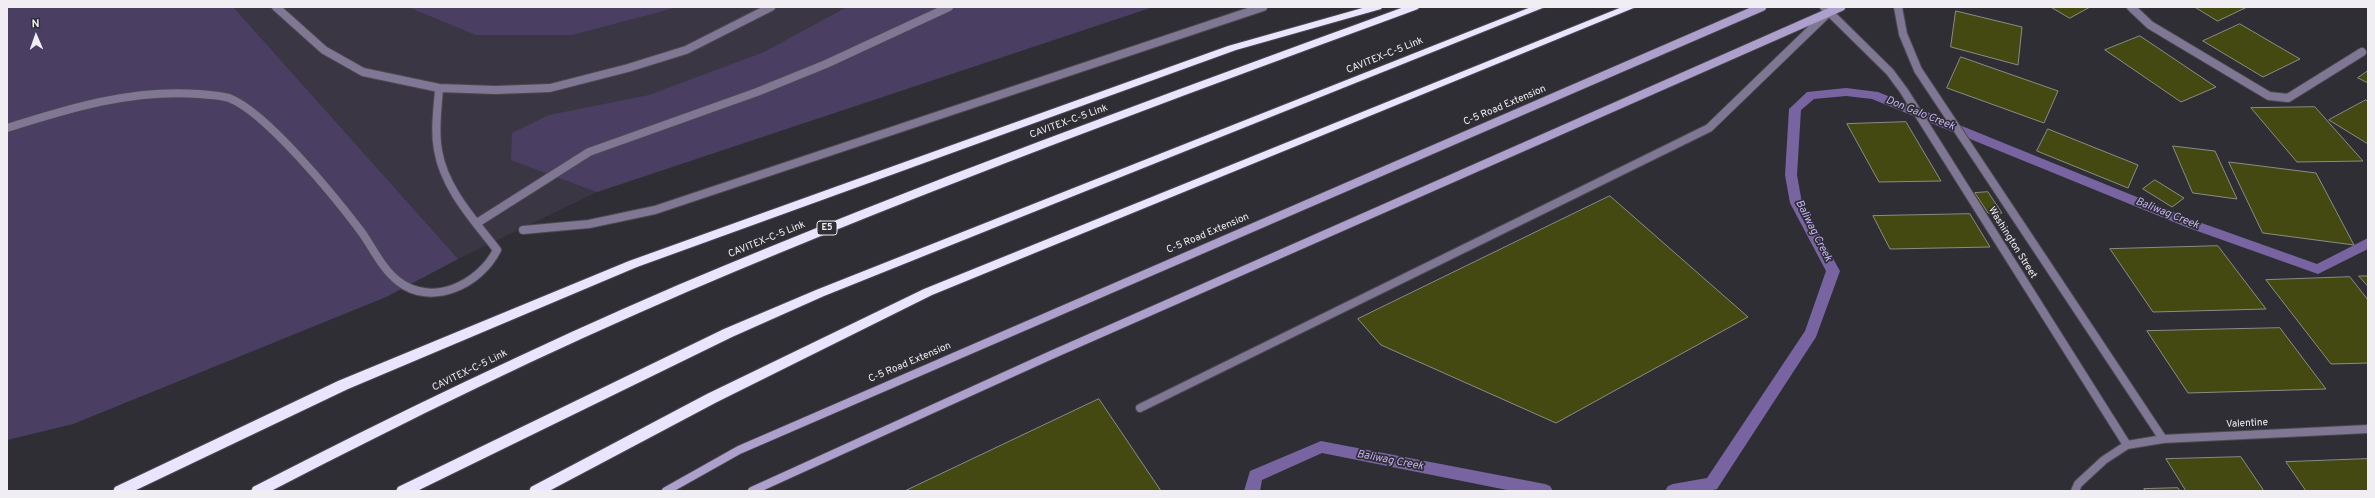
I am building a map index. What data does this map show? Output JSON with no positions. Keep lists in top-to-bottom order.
{
  "streets": {
    "highway": ["CAVITEX–C-5 Link", "E5"],
    "main road": ["C-5 Road Extension"],
    "street": ["Washington Street", "Valentine"]
  },
  "crossings": [
    ["Washington Street", "Valentine"]
  ],
  "water": ["Don Galo Creek", "Baliwag Creek"],
  "north": "top"
}
